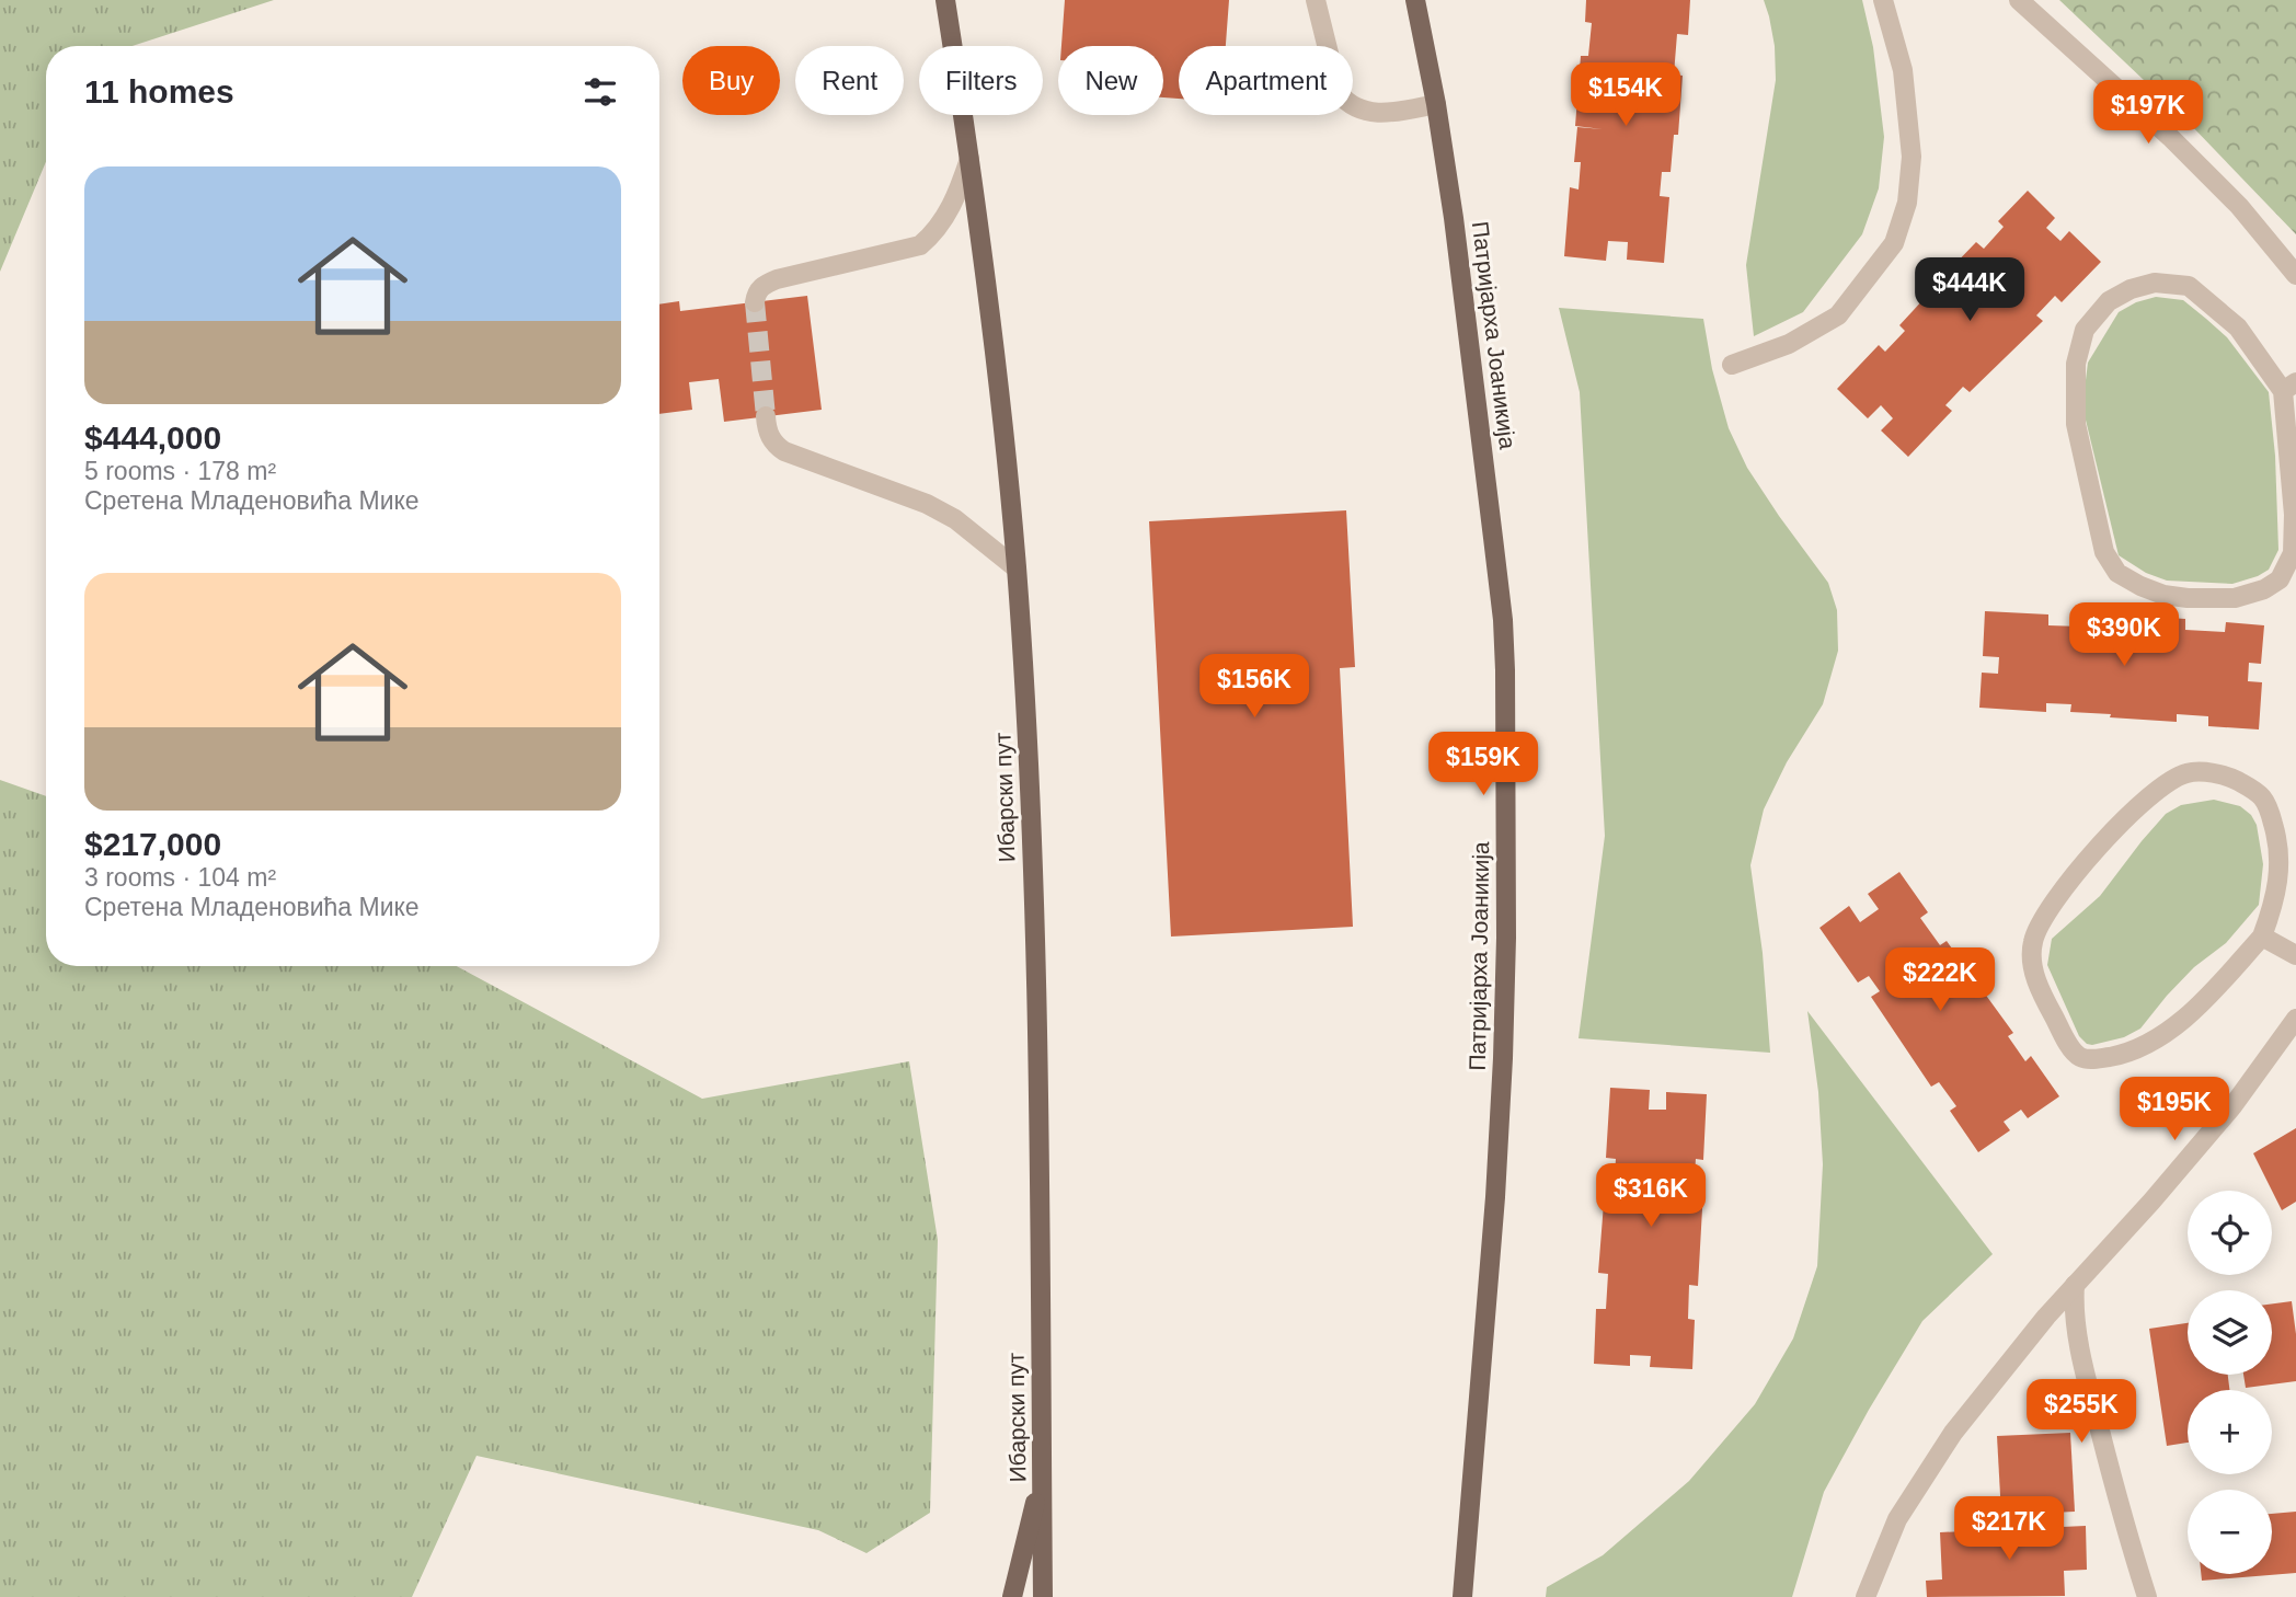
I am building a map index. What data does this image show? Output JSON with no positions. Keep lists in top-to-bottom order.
{
  "streets": {
    "main road": ["Патријарха Јоаникија", "Ибарски пут"]
  },
  "page": {
    "chip": [
      "Buy",
      "Rent",
      "Filters",
      "New",
      "Apartment"
    ],
    "heading": "11 homes",
    "price": [
      "$154K",
      "$197K",
      "$444K",
      "$390K",
      "$156K",
      "$159K",
      "$222K",
      "$195K",
      "$316K",
      "$255K",
      "$217K"
    ],
    "list": [
      {
        "name": "$444,000",
        "note": "5 rooms · 178 m² · Сретена Младеновића Мике"
      },
      {
        "name": "$217,000",
        "note": "3 rooms · 104 m² · Сретена Младеновића Мике"
      }
    ],
    "map_buttons": ["+", "−"]
  }
}
